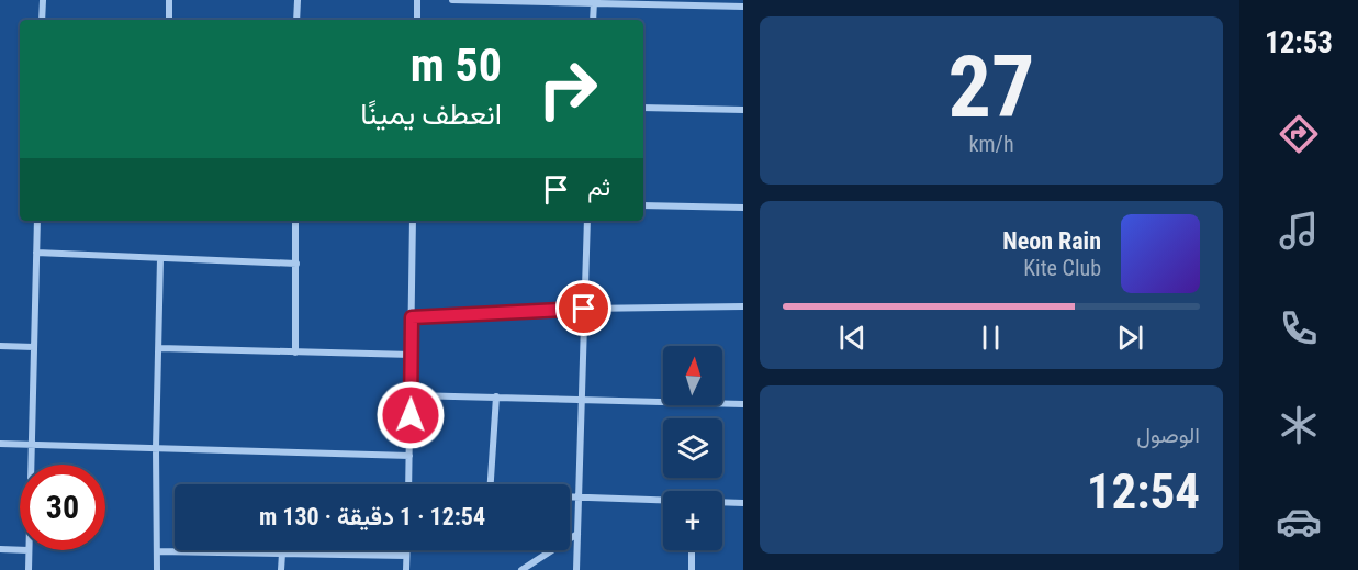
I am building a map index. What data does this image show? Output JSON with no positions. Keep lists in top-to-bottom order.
{
  "north": "top",
  "page": {
    "tabs": "12:53",
    "tile": [
      ["27", "km/h"],
      ["الوصول", "12:54"]
    ],
    "turn": ["50 m", "انعطف يمينًا"],
    "then": "ثم",
    "song": ["Neon Rain", "Kite Club"],
    "map_buttons": "+",
    "limit": "30",
    "trip": "12:54 · 1 دقيقة · 130 m"
  }
}
